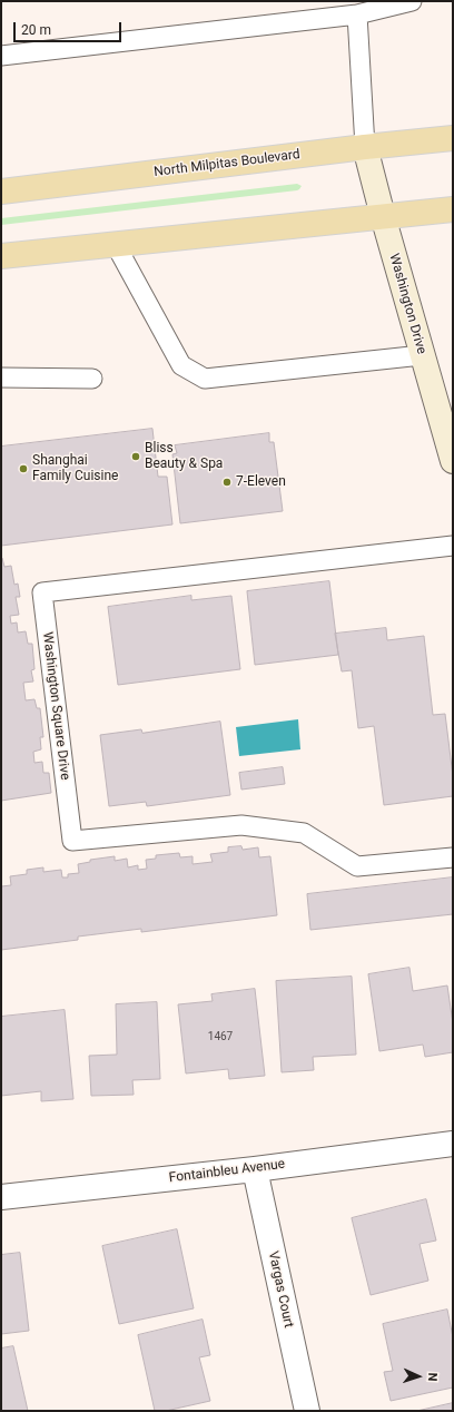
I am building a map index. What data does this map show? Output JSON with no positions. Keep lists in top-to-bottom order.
{
  "streets": {
    "main road": ["North Milpitas Boulevard"],
    "street": ["Washington Drive", "Fontainbleu Avenue", "Vargas Court"],
    "lane": ["Washington Square Drive"]
  },
  "crossings": [
    ["North Milpitas Boulevard", "Washington Drive"],
    ["Fontainbleu Avenue", "Vargas Court"]
  ],
  "places": ["Bliss Beauty & Spa", "Shanghai Family Cuisine", "7-Eleven"],
  "house_numbers": ["1467"],
  "scale_bar": "20 m",
  "north": "right"
}
